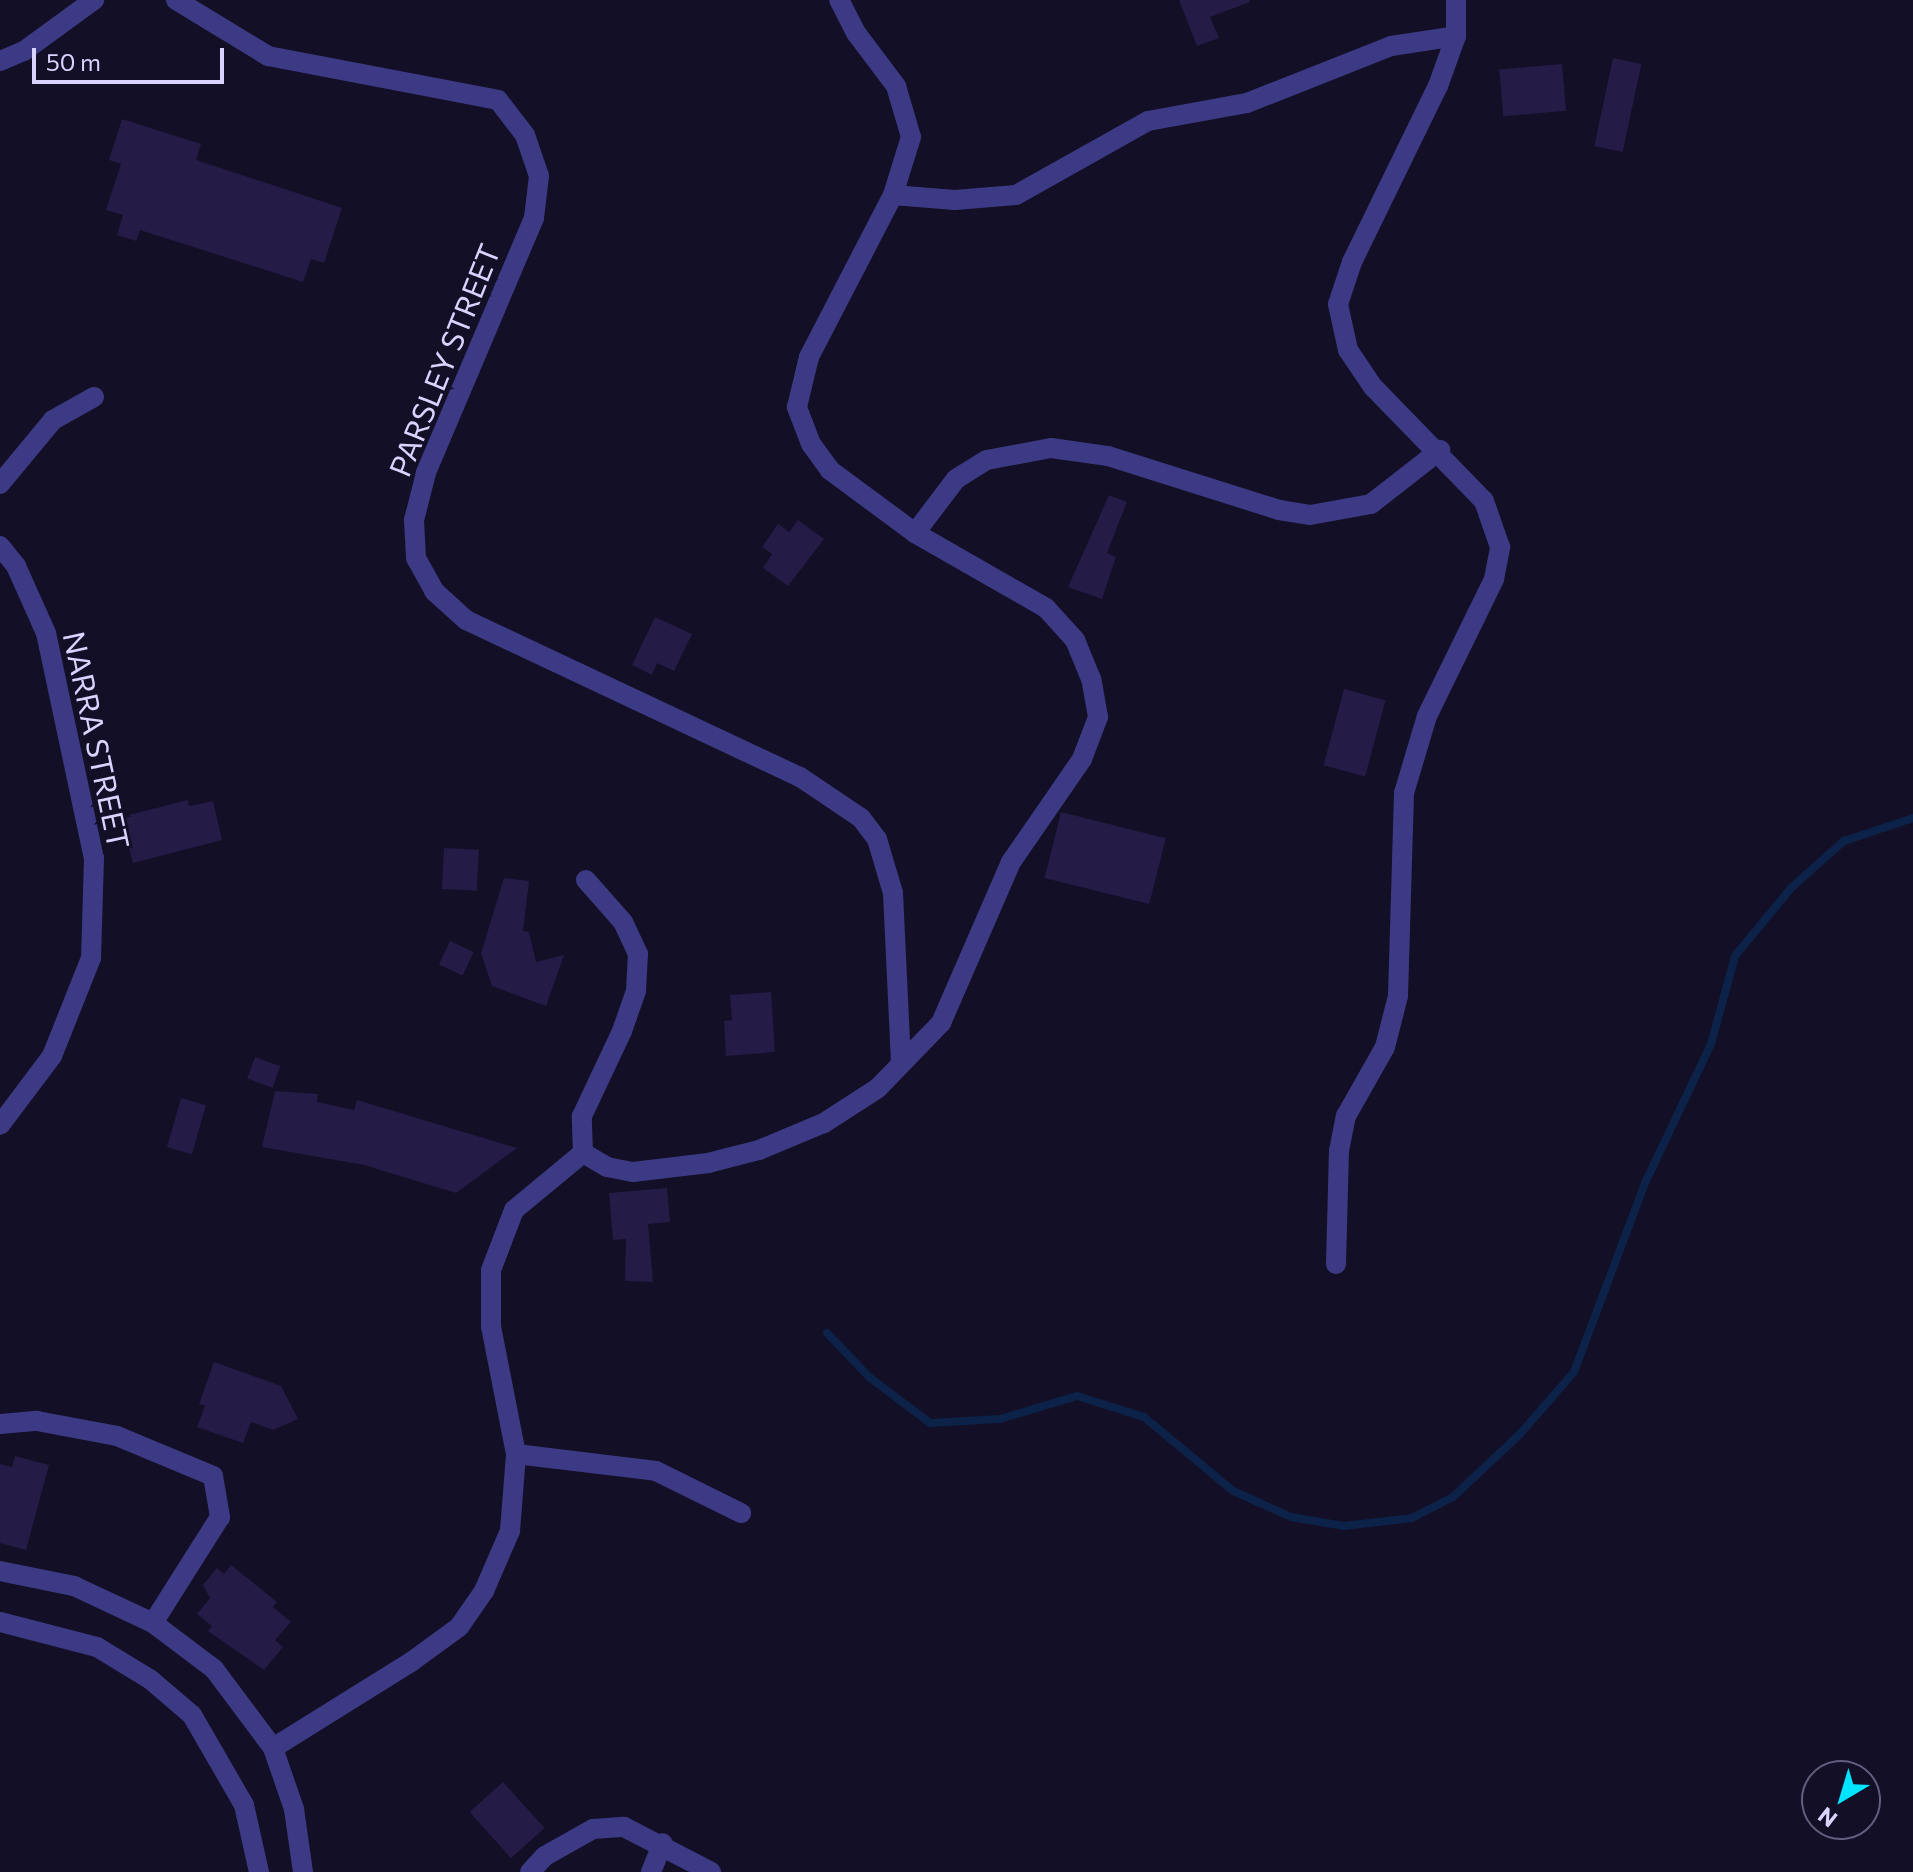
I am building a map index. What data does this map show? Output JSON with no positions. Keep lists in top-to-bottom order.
{
  "streets": {
    "street": ["PARSLEY STREET", "NARRA STREET"]
  },
  "scale_bar": "50 m",
  "north": "bottom left"
}
